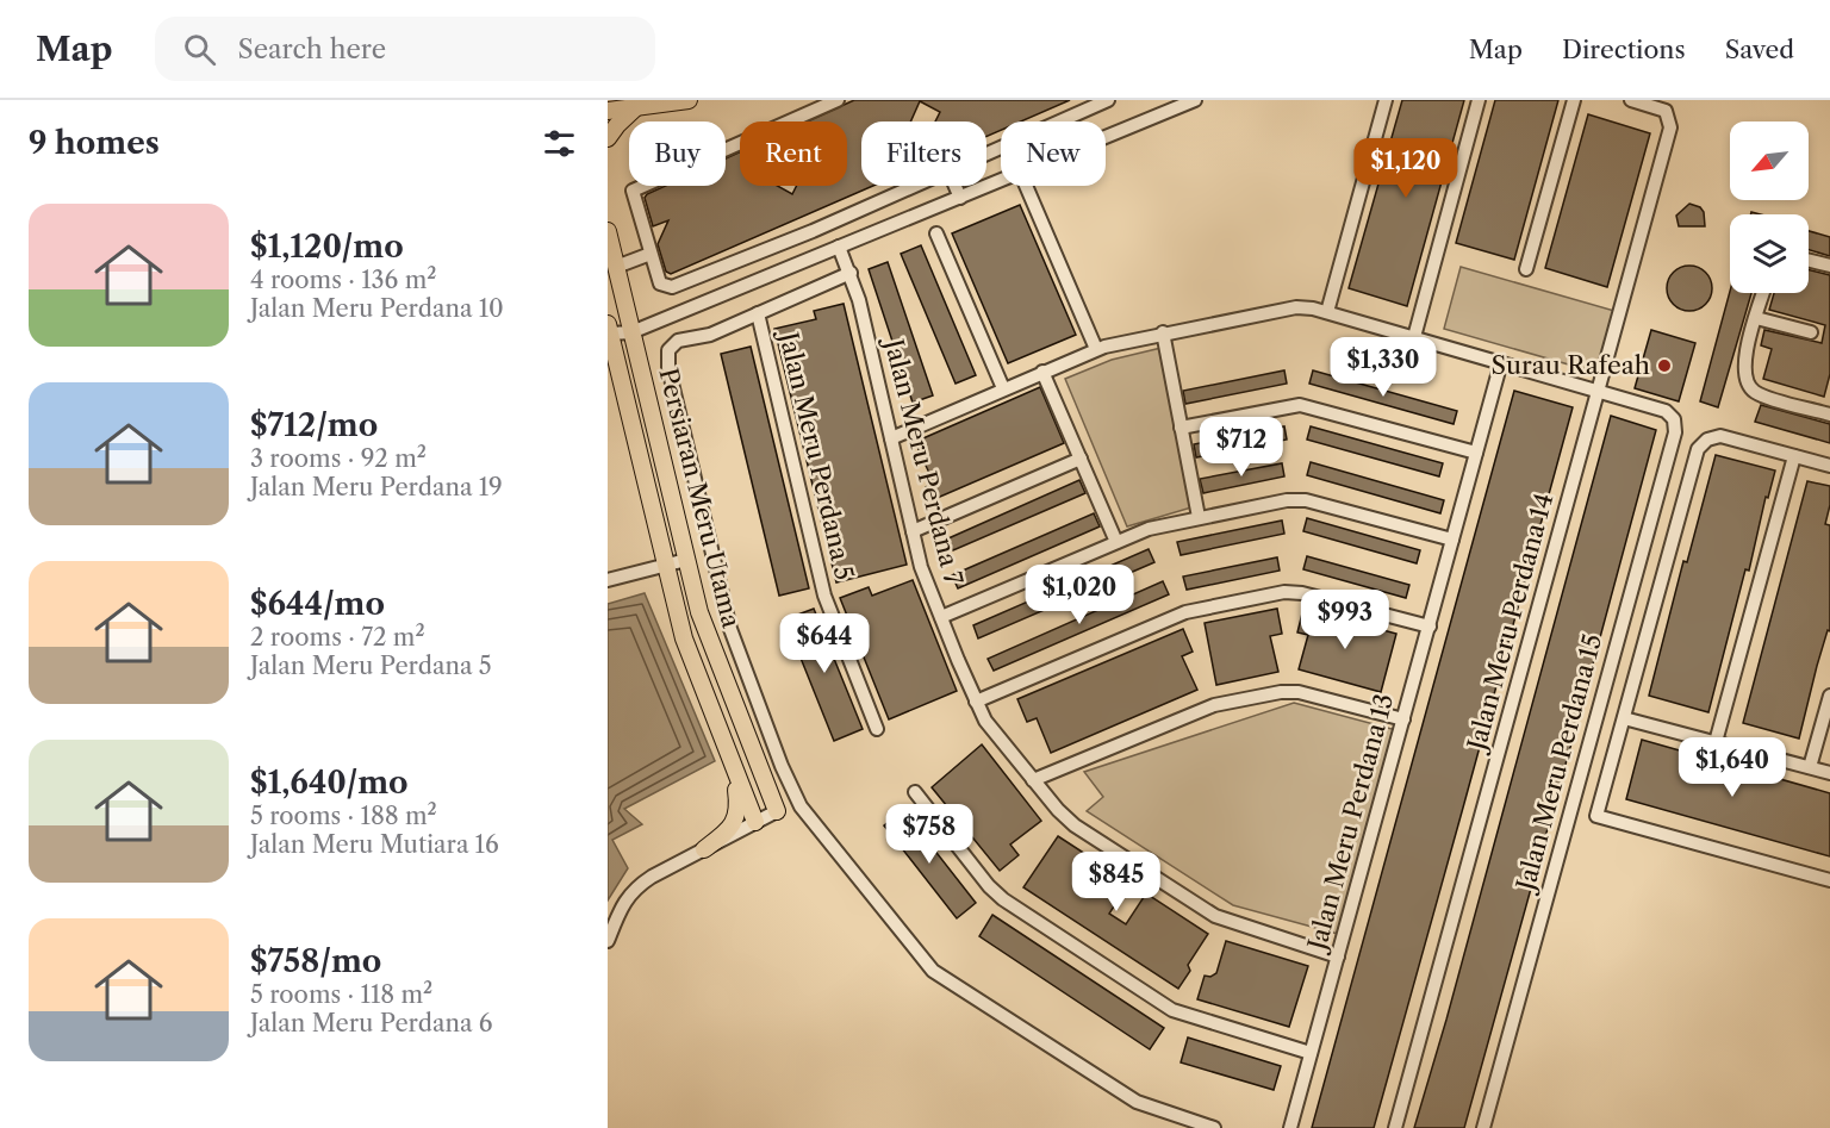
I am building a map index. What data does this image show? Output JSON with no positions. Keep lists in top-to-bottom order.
{
  "streets": {
    "main road": ["Persiaran Meru Utama"],
    "street": [
      "Jalan Meru Perdana 5",
      "Jalan Meru Perdana 7",
      "Jalan Meru Perdana 14",
      "Jalan Meru Perdana 15",
      "Jalan Meru Perdana 13"
    ]
  },
  "crossings": [
    ["Jalan Meru Perdana 7", "Jalan Meru Perdana 13"],
    ["Jalan Meru Perdana 14", "Jalan Meru Perdana 15"]
  ],
  "places": ["Surau Rafeah"],
  "north": "bottom left",
  "page": {
    "header": "Map",
    "search": "Search here",
    "nav": ["Map", "Directions", "Saved"],
    "heading": "9 homes",
    "chip": [
      "Buy",
      "Rent",
      "Filters",
      "New"
    ],
    "price": [
      "$1,120",
      "$1,330",
      "$712",
      "$1,020",
      "$993",
      "$644",
      "$1,640",
      "$758",
      "$845"
    ],
    "list": [
      {
        "name": "$1,120/mo",
        "note": "4 rooms · 136 m² · Jalan Meru Perdana 10"
      },
      {
        "name": "$712/mo",
        "note": "3 rooms · 92 m² · Jalan Meru Perdana 19"
      },
      {
        "name": "$644/mo",
        "note": "2 rooms · 72 m² · Jalan Meru Perdana 5"
      },
      {
        "name": "$1,640/mo",
        "note": "5 rooms · 188 m² · Jalan Meru Mutiara 16"
      },
      {
        "name": "$758/mo",
        "note": "5 rooms · 118 m² · Jalan Meru Perdana 6"
      }
    ]
  }
}
